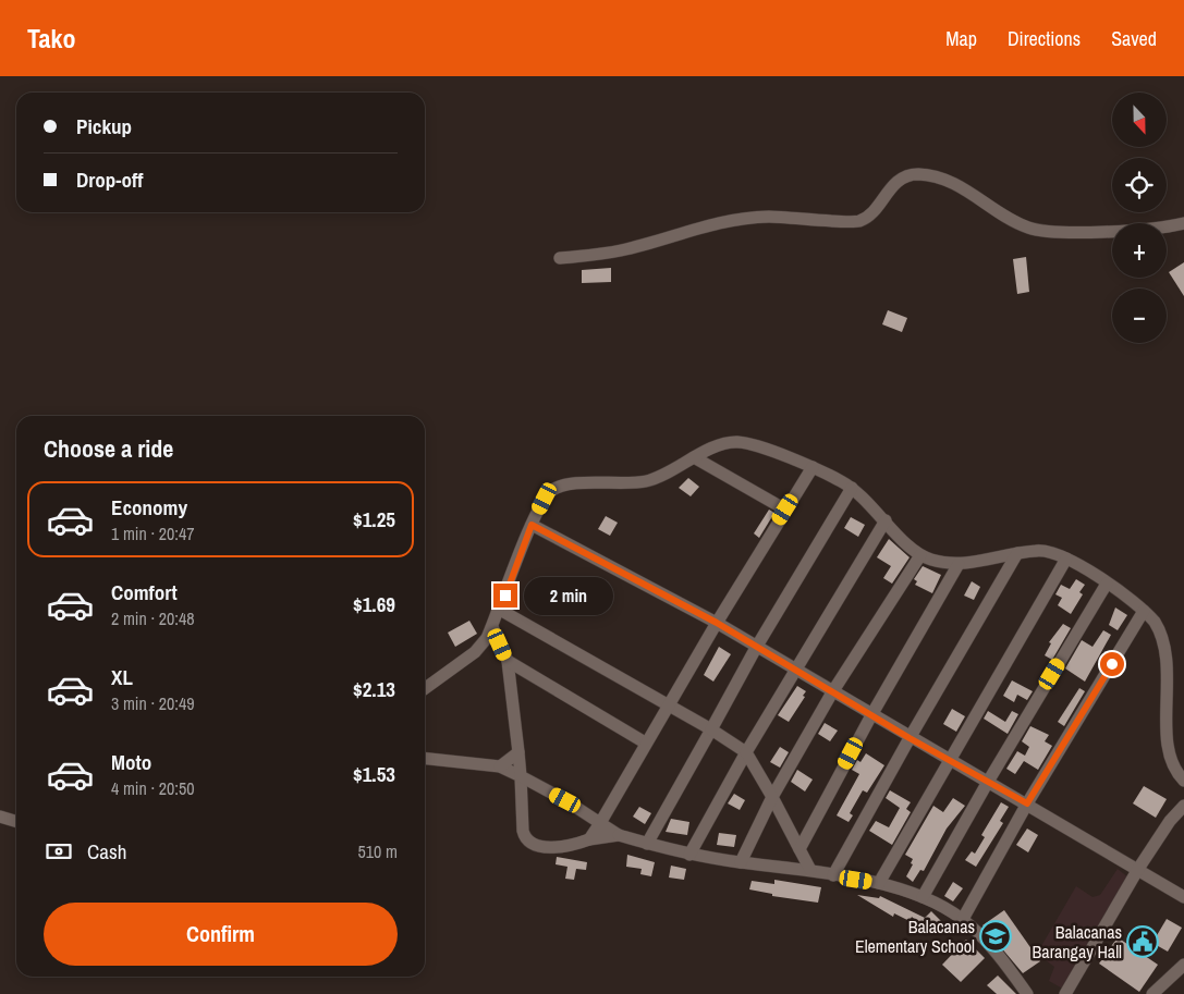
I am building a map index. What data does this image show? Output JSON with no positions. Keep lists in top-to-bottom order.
{
  "places": {
    "school or university": ["Balacanas Elementary School"],
    "public building": ["Balacanas Barangay Hall"]
  },
  "north": "bottom",
  "page": {
    "header": "Tako",
    "nav": ["Map", "Directions", "Saved"],
    "map_buttons": ["+", "−"],
    "banner": ["Pickup", "Drop-off"],
    "heading": "Choose a ride",
    "list": [
      {
        "name": "Economy",
        "note": "1 min · 20:47",
        "value": "$1.25"
      },
      {
        "name": "Comfort",
        "note": "2 min · 20:48",
        "value": "$1.69"
      },
      {
        "name": "XL",
        "note": "3 min · 20:49",
        "value": "$2.13"
      },
      {
        "name": "Moto",
        "note": "4 min · 20:50",
        "value": "$1.53"
      }
    ],
    "bubble": "2 min",
    "pay": ["Cash", "510 m"],
    "buttons": "Confirm"
  }
}
